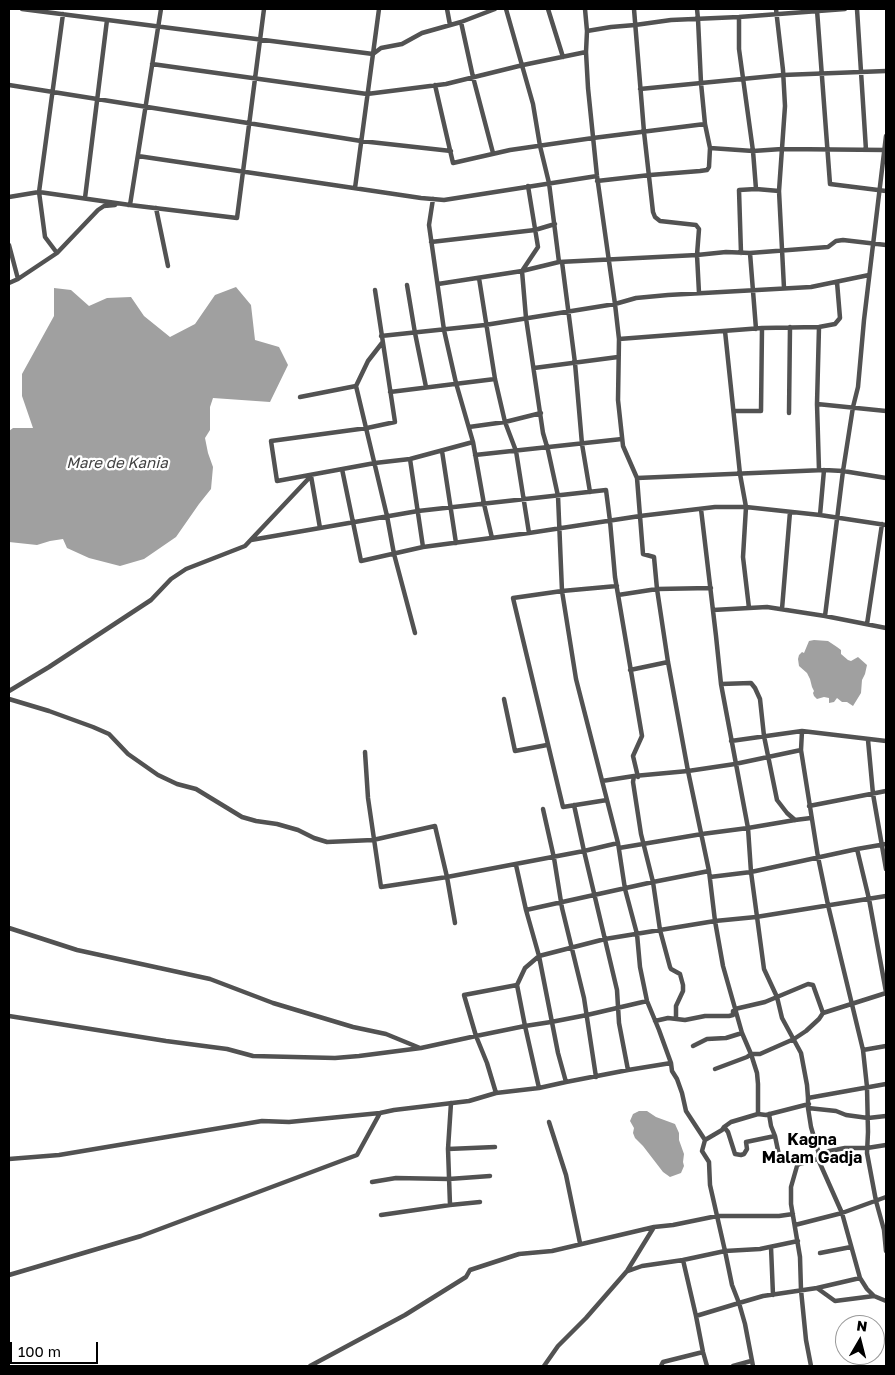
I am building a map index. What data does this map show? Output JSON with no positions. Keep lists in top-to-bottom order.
{
  "districts": ["Kagna Malam Gadja"],
  "water": ["Mare de Kania"],
  "scale_bar": "100 m",
  "north": "top"
}
